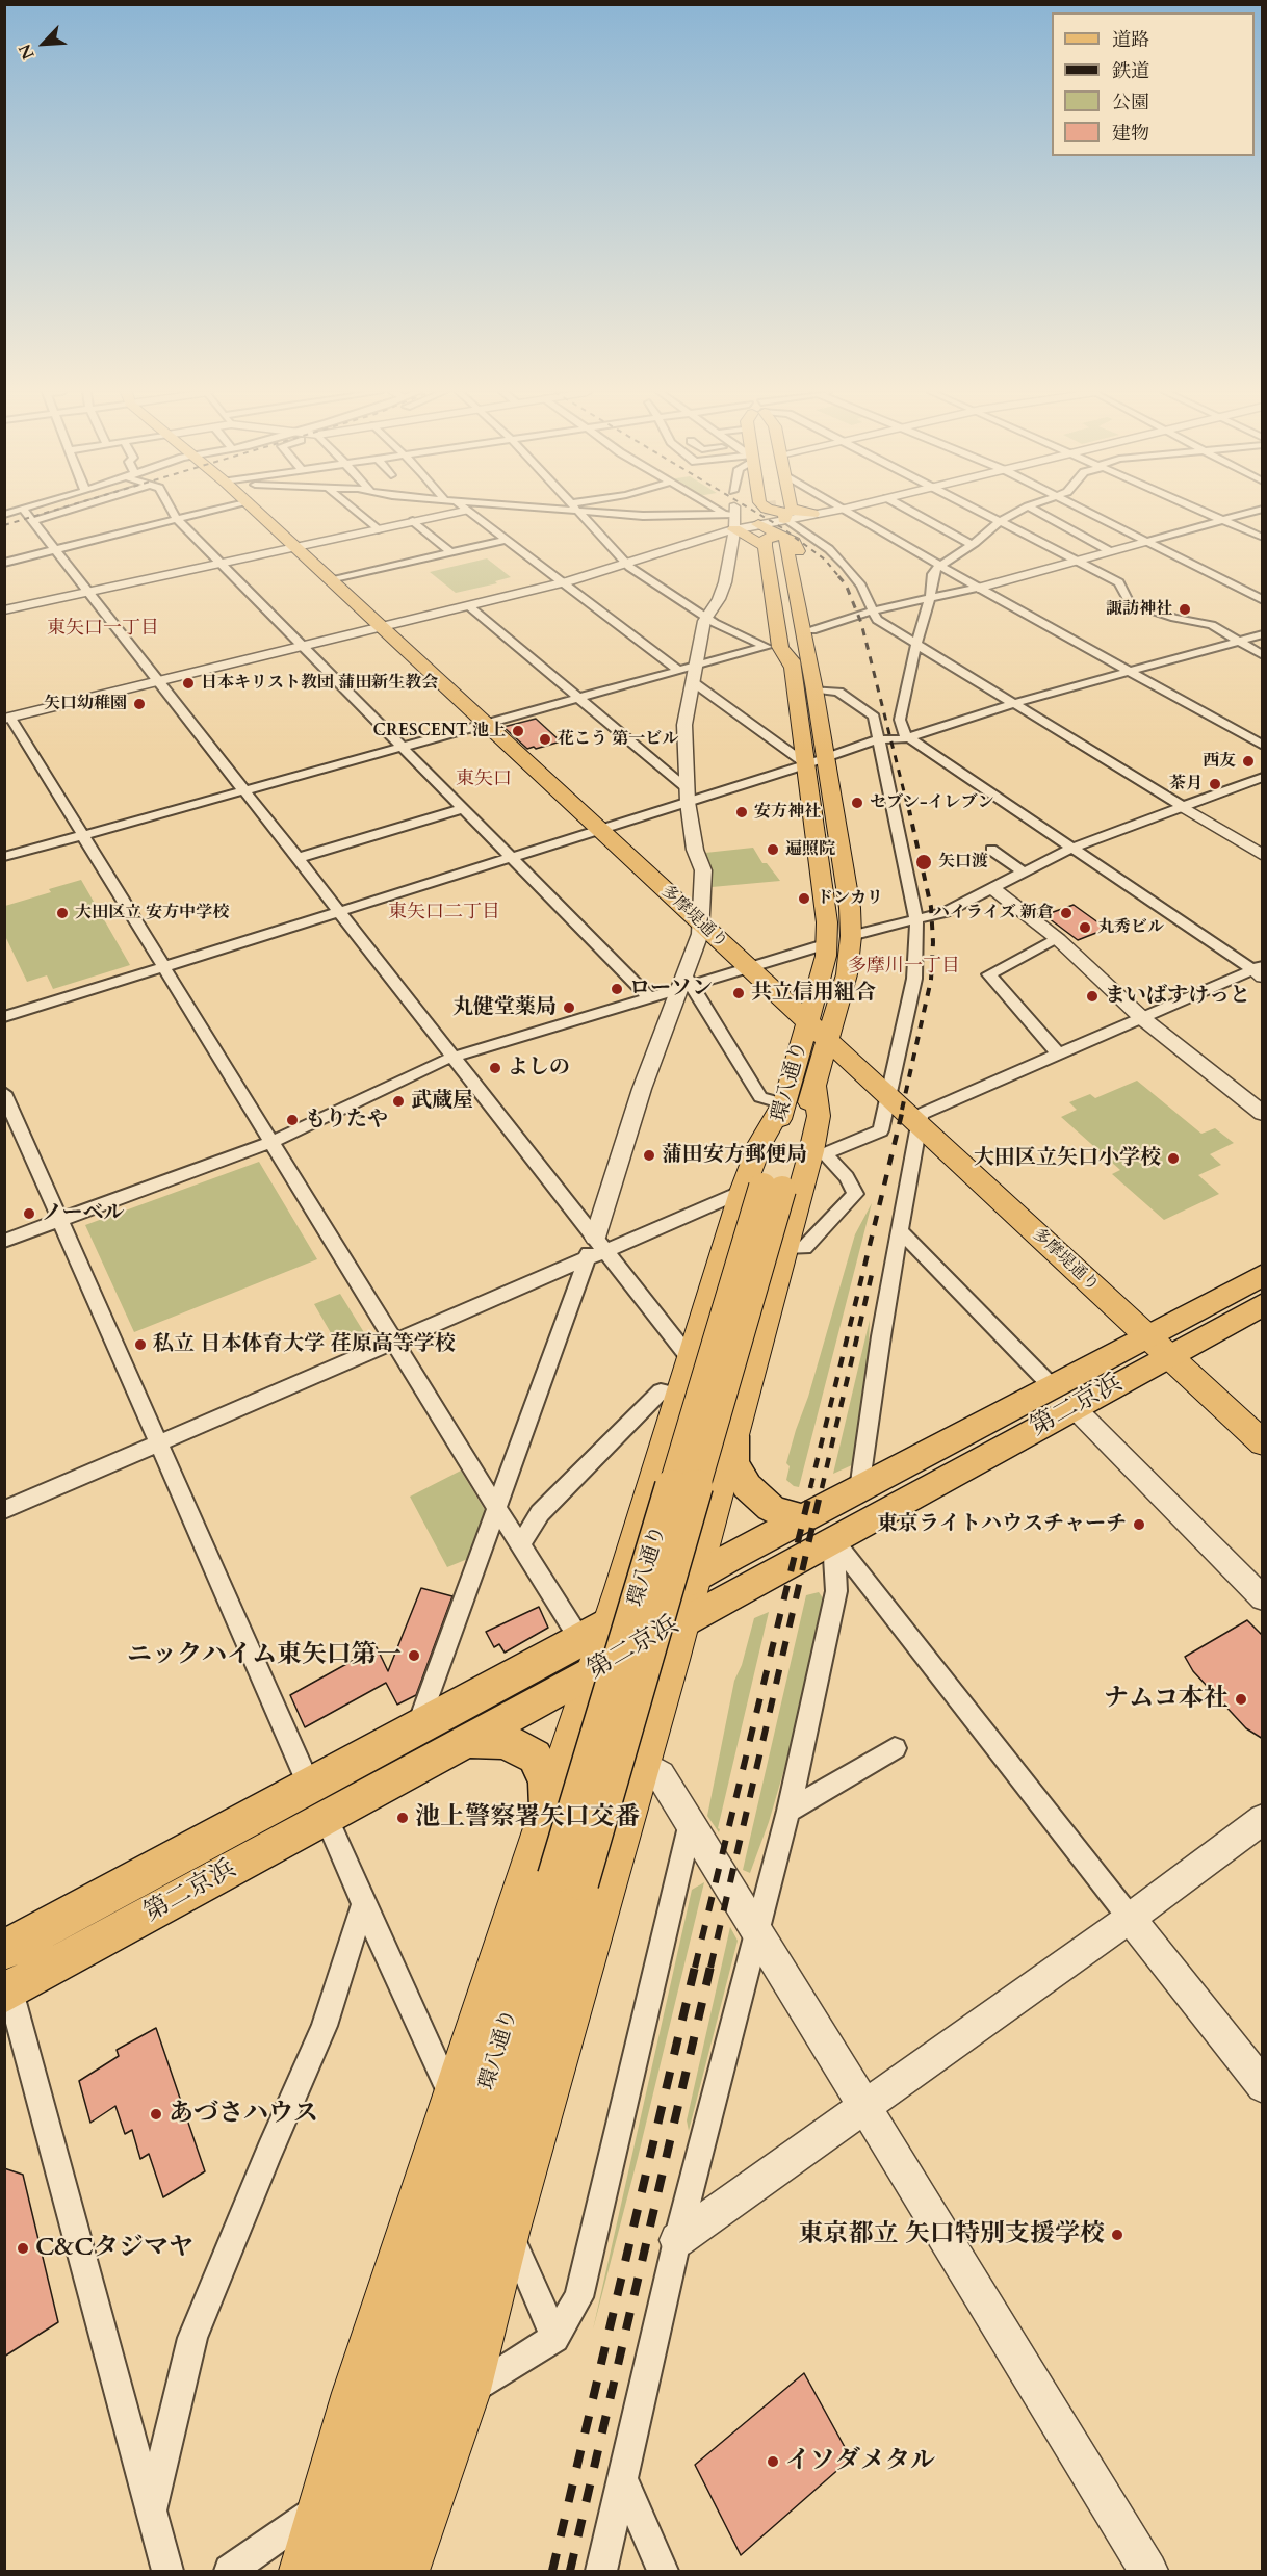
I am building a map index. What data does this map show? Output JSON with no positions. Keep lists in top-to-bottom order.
{
  "streets": {
    "highway": ["第二京浜"],
    "main road": ["多摩堤通り", "環八通り"]
  },
  "crossings": [
    ["多摩堤通り", "環八通り"],
    ["多摩堤通り", "第二京浜"]
  ],
  "districts": [
    "東矢口一丁目",
    "東矢口",
    "東矢口二丁目",
    "多摩川一丁目"
  ],
  "places": [
    "諏訪神社",
    "日本キリスト教団 蒲田新生教会",
    "矢口幼稚園",
    "CRESCENT 池上",
    "花こう 第一ビル",
    "西友",
    "茶月",
    "セブン-イレブン",
    "安方神社",
    "遍照院",
    "矢口渡",
    "ドンカリ",
    "大田区立 安方中学校",
    "ハイライズ 新倉",
    "丸秀ビル",
    "ローソン",
    "共立信用組合",
    "まいばすけっと",
    "丸健堂薬局",
    "よしの",
    "武蔵屋",
    "もりたや",
    "蒲田安方郵便局",
    "大田区立矢口小学校",
    "ノーベル",
    "私立 日本体育大学 荏原高等学校",
    "東京ライトハウスチャーチ",
    "ニックハイム東矢口第一",
    "ナムコ本社",
    "池上警察署矢口交番",
    "あづさハウス",
    "東京都立 矢口特別支援学校",
    "C&Cタジマヤ",
    "イソダメタル"
  ],
  "legend": [
    "道路",
    "鉄道",
    "公園",
    "建物"
  ],
  "north": "bottom left"
}
